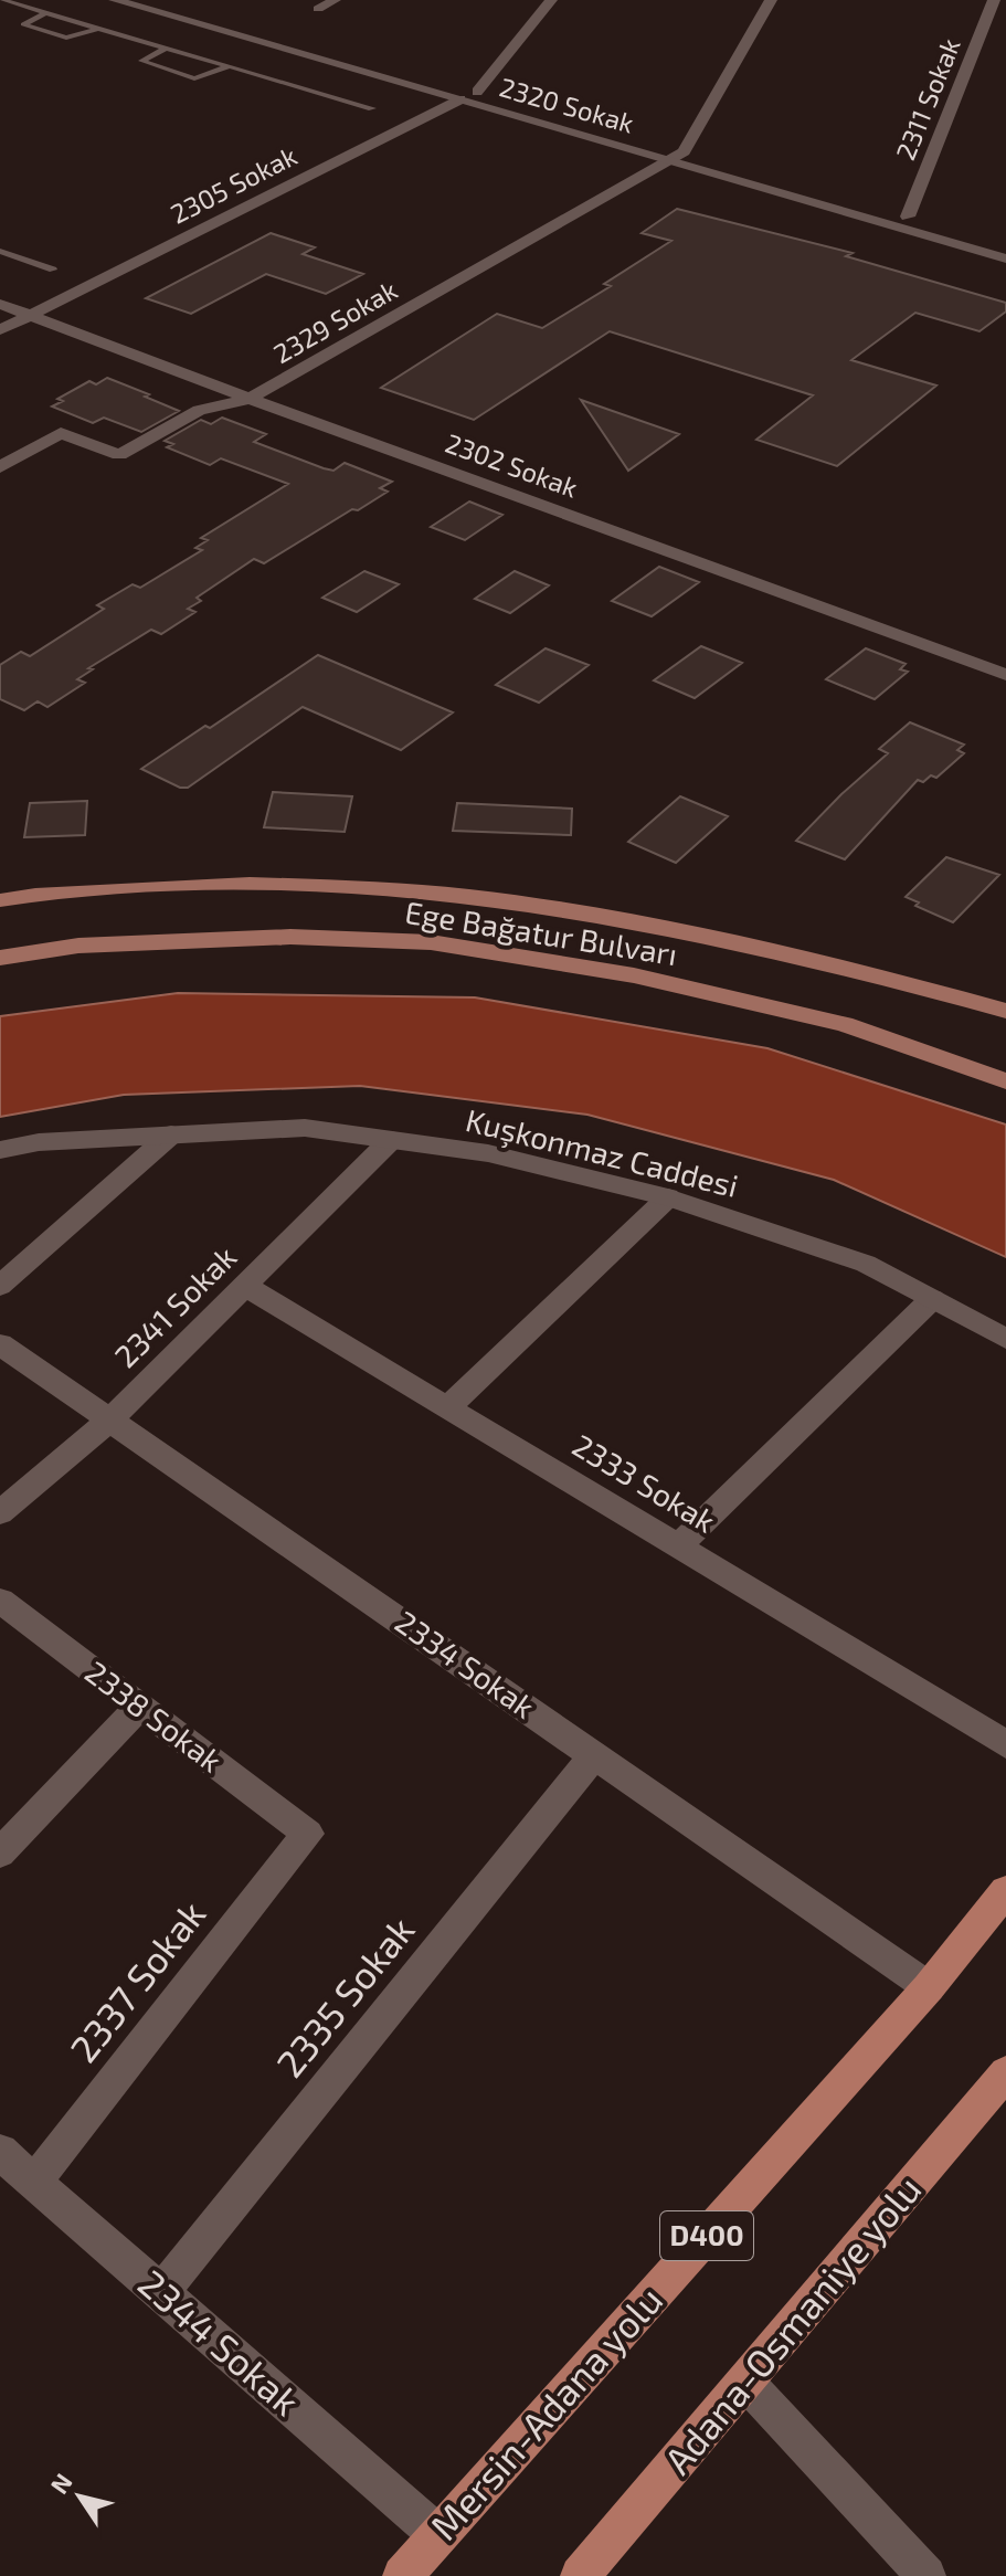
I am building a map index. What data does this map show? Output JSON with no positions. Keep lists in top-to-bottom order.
{
  "streets": {
    "highway": ["D400", "Adana-Osmaniye yolu", "Mersin-Adana yolu"],
    "main road": ["Ege Bağatur Bulvarı"],
    "street": [
      "2311 Sokak",
      "2320 Sokak",
      "2305 Sokak",
      "2329 Sokak",
      "2302 Sokak",
      "Kuşkonmaz Caddesi",
      "2341 Sokak",
      "2333 Sokak",
      "2334 Sokak",
      "2338 Sokak",
      "2337 Sokak",
      "2335 Sokak",
      "2344 Sokak"
    ]
  },
  "crossings": [
    ["2311 Sokak", "2320 Sokak"],
    ["2320 Sokak", "2305 Sokak"],
    ["2320 Sokak", "2329 Sokak"],
    ["2305 Sokak", "2302 Sokak"],
    ["2329 Sokak", "2302 Sokak"],
    ["Kuşkonmaz Caddesi", "2341 Sokak"],
    ["2341 Sokak", "2333 Sokak"],
    ["2341 Sokak", "2334 Sokak"],
    ["2334 Sokak", "2335 Sokak"],
    ["2334 Sokak", "Mersin-Adana yolu"],
    ["2338 Sokak", "2337 Sokak"],
    ["2337 Sokak", "2344 Sokak"],
    ["2335 Sokak", "2344 Sokak"],
    ["2344 Sokak", "Mersin-Adana yolu"]
  ],
  "north": "top left"
}
